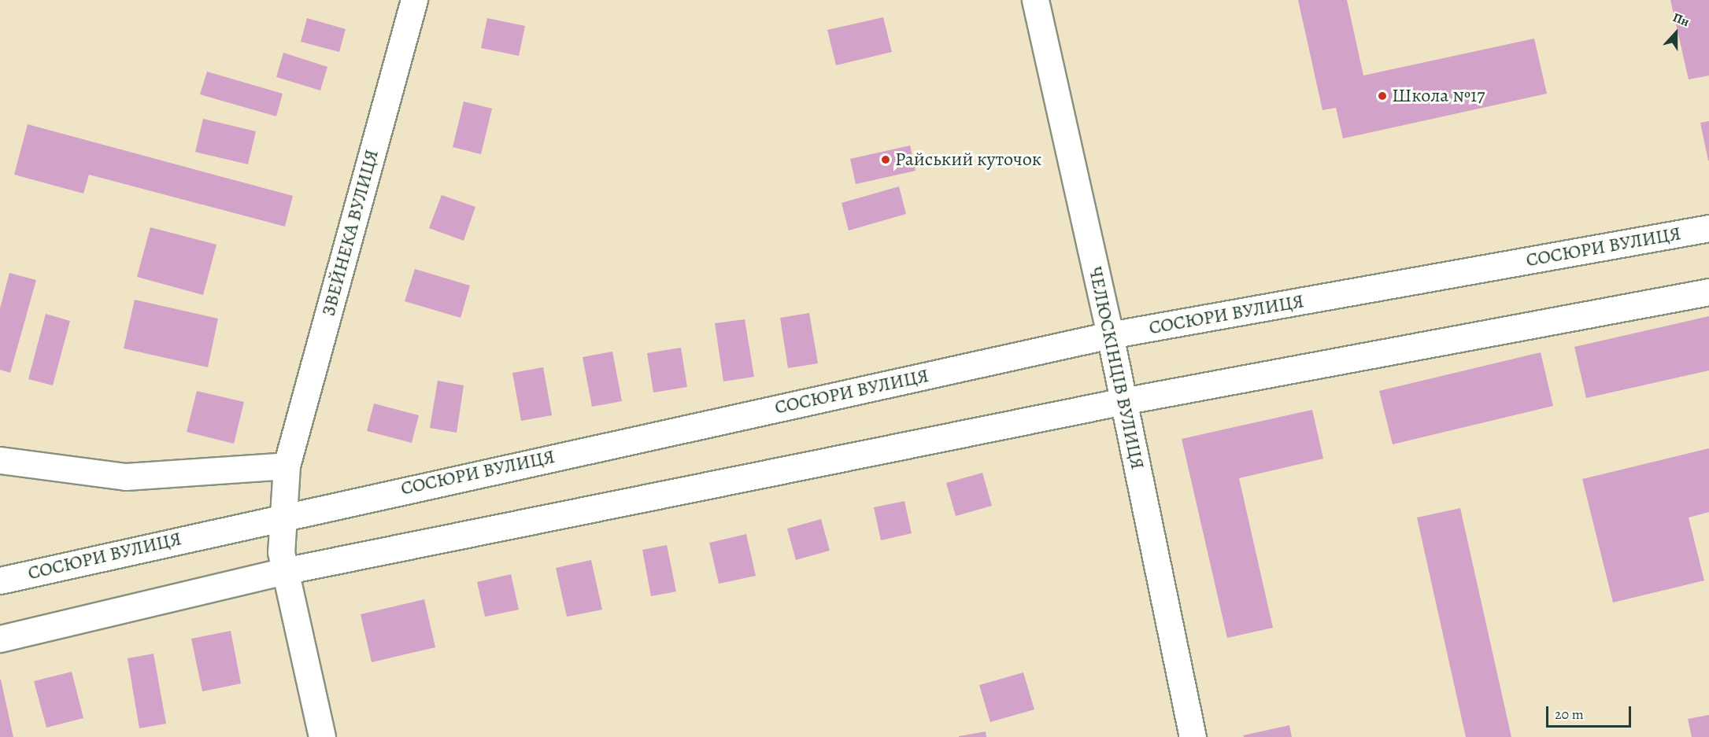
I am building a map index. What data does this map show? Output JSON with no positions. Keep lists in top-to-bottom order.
{
  "streets": {
    "street": ["ЗВЕЙНЕКА ВУЛИЦЯ", "СОСЮРИ ВУЛИЦЯ", "ЧЕЛЮСКІНЦІВ ВУЛИЦЯ"]
  },
  "crossings": [
    ["ЗВЕЙНЕКА ВУЛИЦЯ", "СОСЮРИ ВУЛИЦЯ"],
    ["СОСЮРИ ВУЛИЦЯ", "ЧЕЛЮСКІНЦІВ ВУЛИЦЯ"]
  ],
  "places": ["Школа №17", "Райський куточок"],
  "scale_bar": "20 m",
  "north": "top"
}
